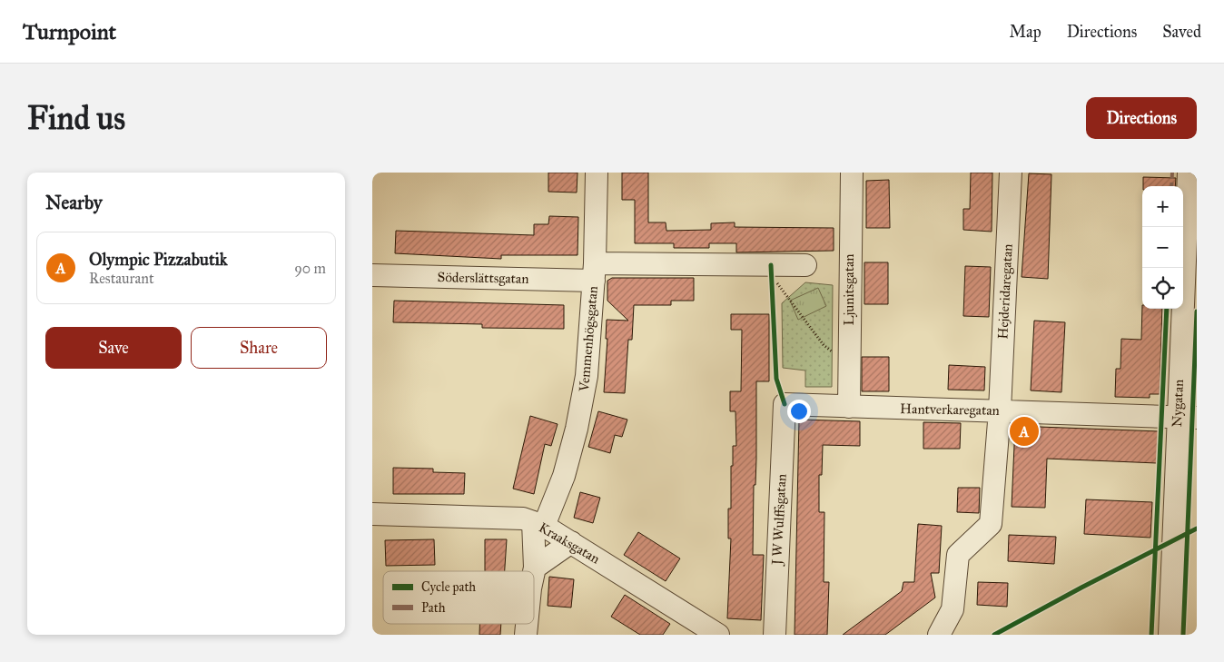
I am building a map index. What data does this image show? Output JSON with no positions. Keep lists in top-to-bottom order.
{
  "streets": {
    "street": [
      "Söderslättsgatan",
      "Ljunitsgatan",
      "Hejderidaregatan",
      "Vemmenhögsgatan",
      "Nygatan",
      "Hantverkaregatan",
      "J W Wulffsgatan",
      "Kraaksgatan"
    ]
  },
  "crossings": [
    ["Söderslättsgatan", "Vemmenhögsgatan"],
    ["Ljunitsgatan", "Hantverkaregatan"],
    ["Hejderidaregatan", "Hantverkaregatan"],
    ["Vemmenhögsgatan", "Kraaksgatan"],
    ["Nygatan", "Hantverkaregatan"],
    ["Hantverkaregatan", "J W Wulffsgatan"]
  ],
  "legend": ["Cycle path", "Path"],
  "page": {
    "header": "Turnpoint",
    "nav": ["Map", "Directions", "Saved"],
    "buttons": [
      "Directions",
      ["Save", "Share"]
    ],
    "title": "Find us",
    "heading": "Nearby",
    "map_buttons": ["+", "−"],
    "list": [
      {
        "mark": "A",
        "name": "Olympic Pizzabutik",
        "note": "Restaurant",
        "value": "90 m"
      }
    ],
    "pins": "A"
  }
}
